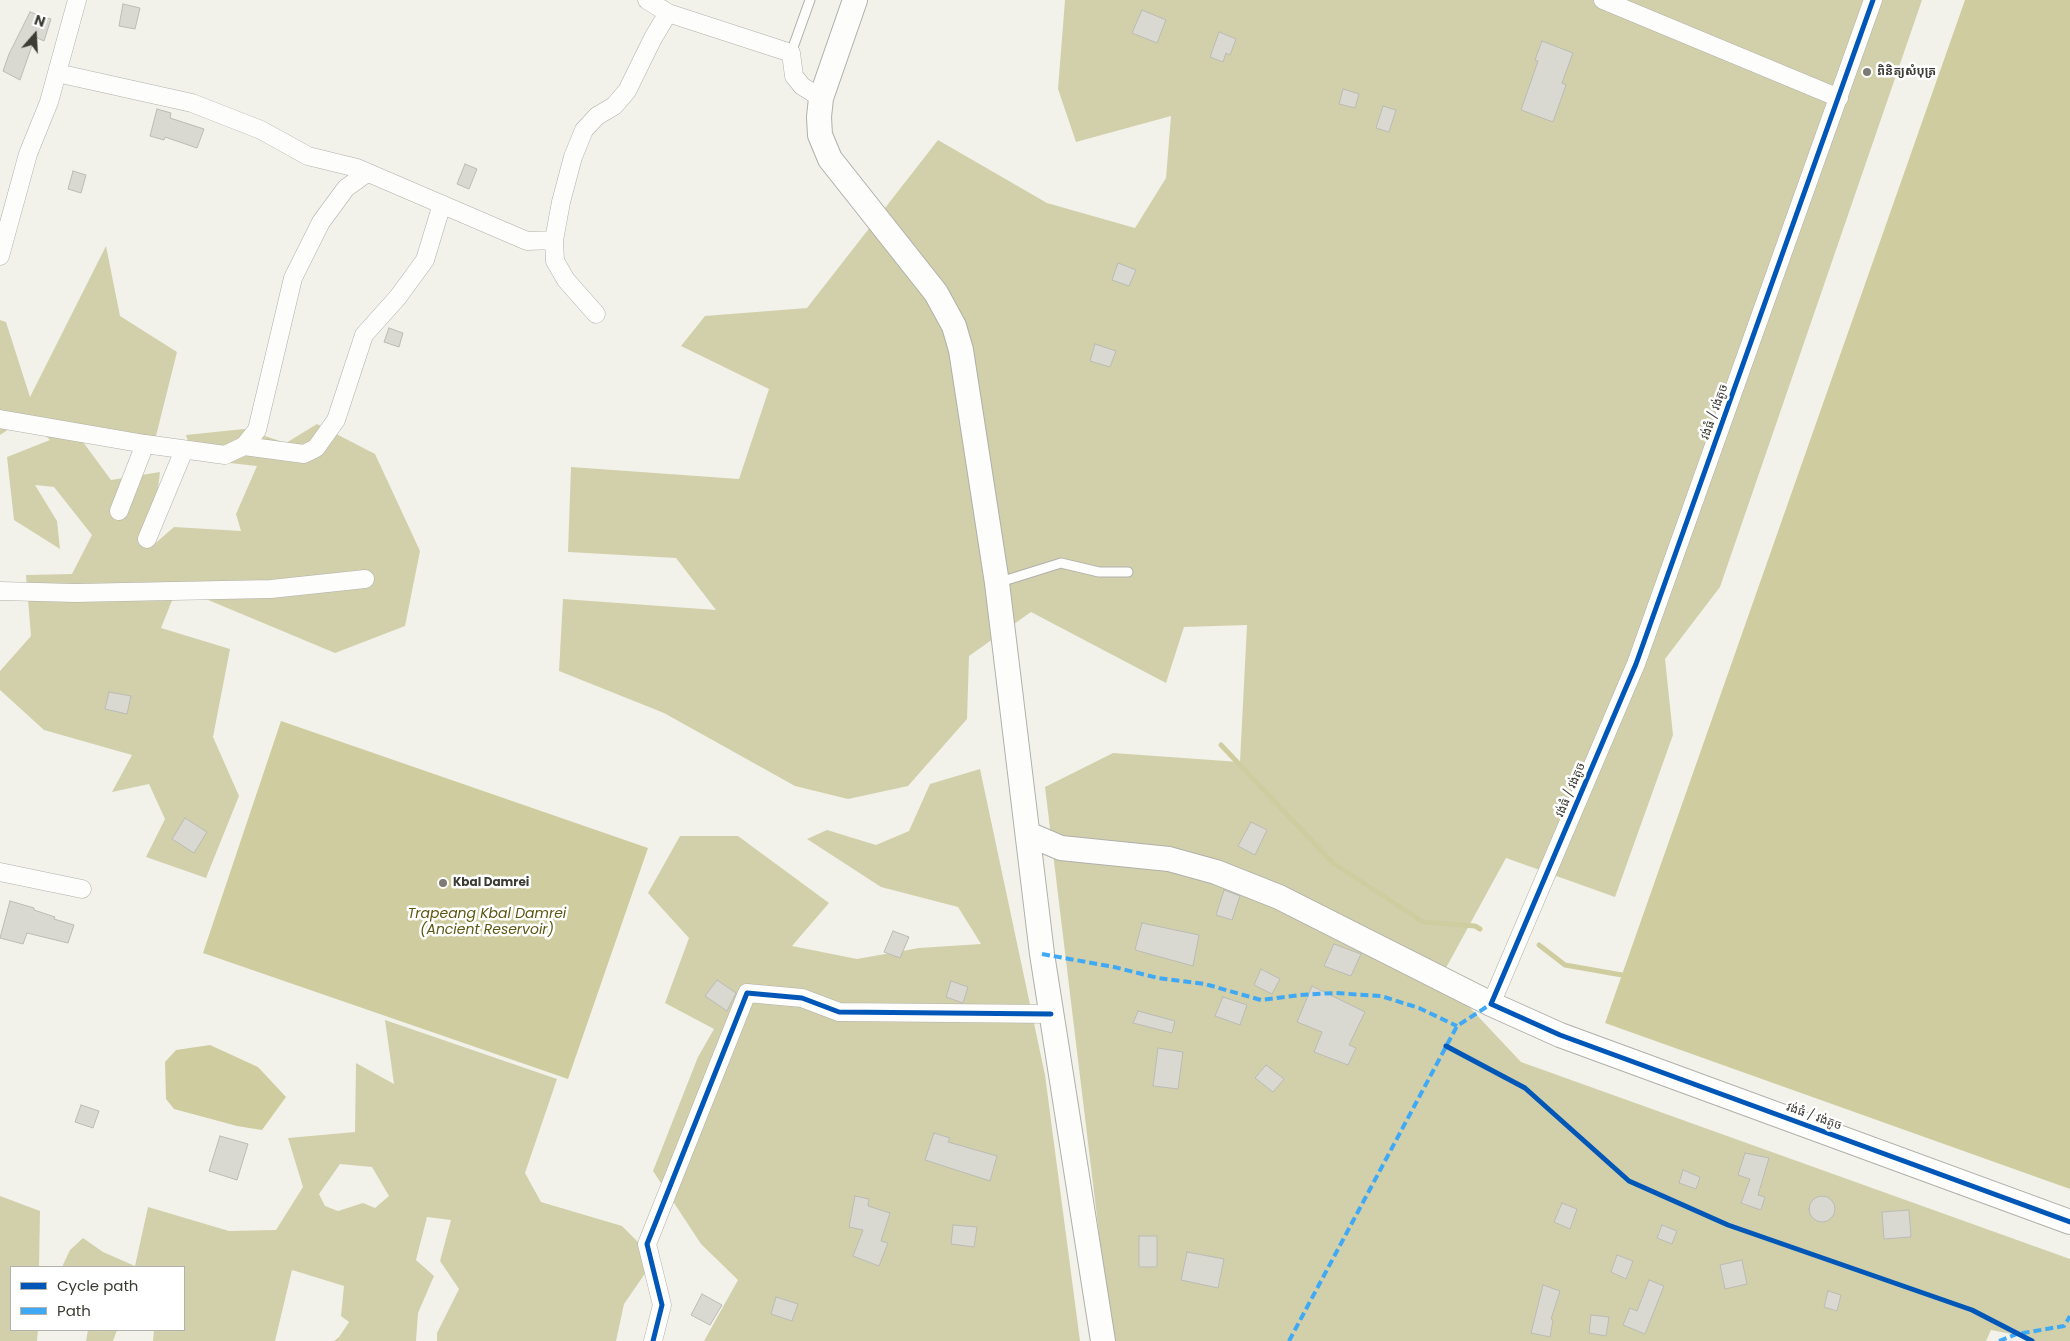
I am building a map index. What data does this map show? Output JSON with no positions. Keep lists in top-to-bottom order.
{
  "streets": {
    "main road": ["វង់ធំ / វង់តូច"]
  },
  "water": ["Trapeang Kbal Damrei (Ancient Reservoir)"],
  "places": ["ពិនិត្យសំបុត្រ", "Kbal Damrei"],
  "legend": ["Cycle path", "Path"],
  "north": "top"
}
